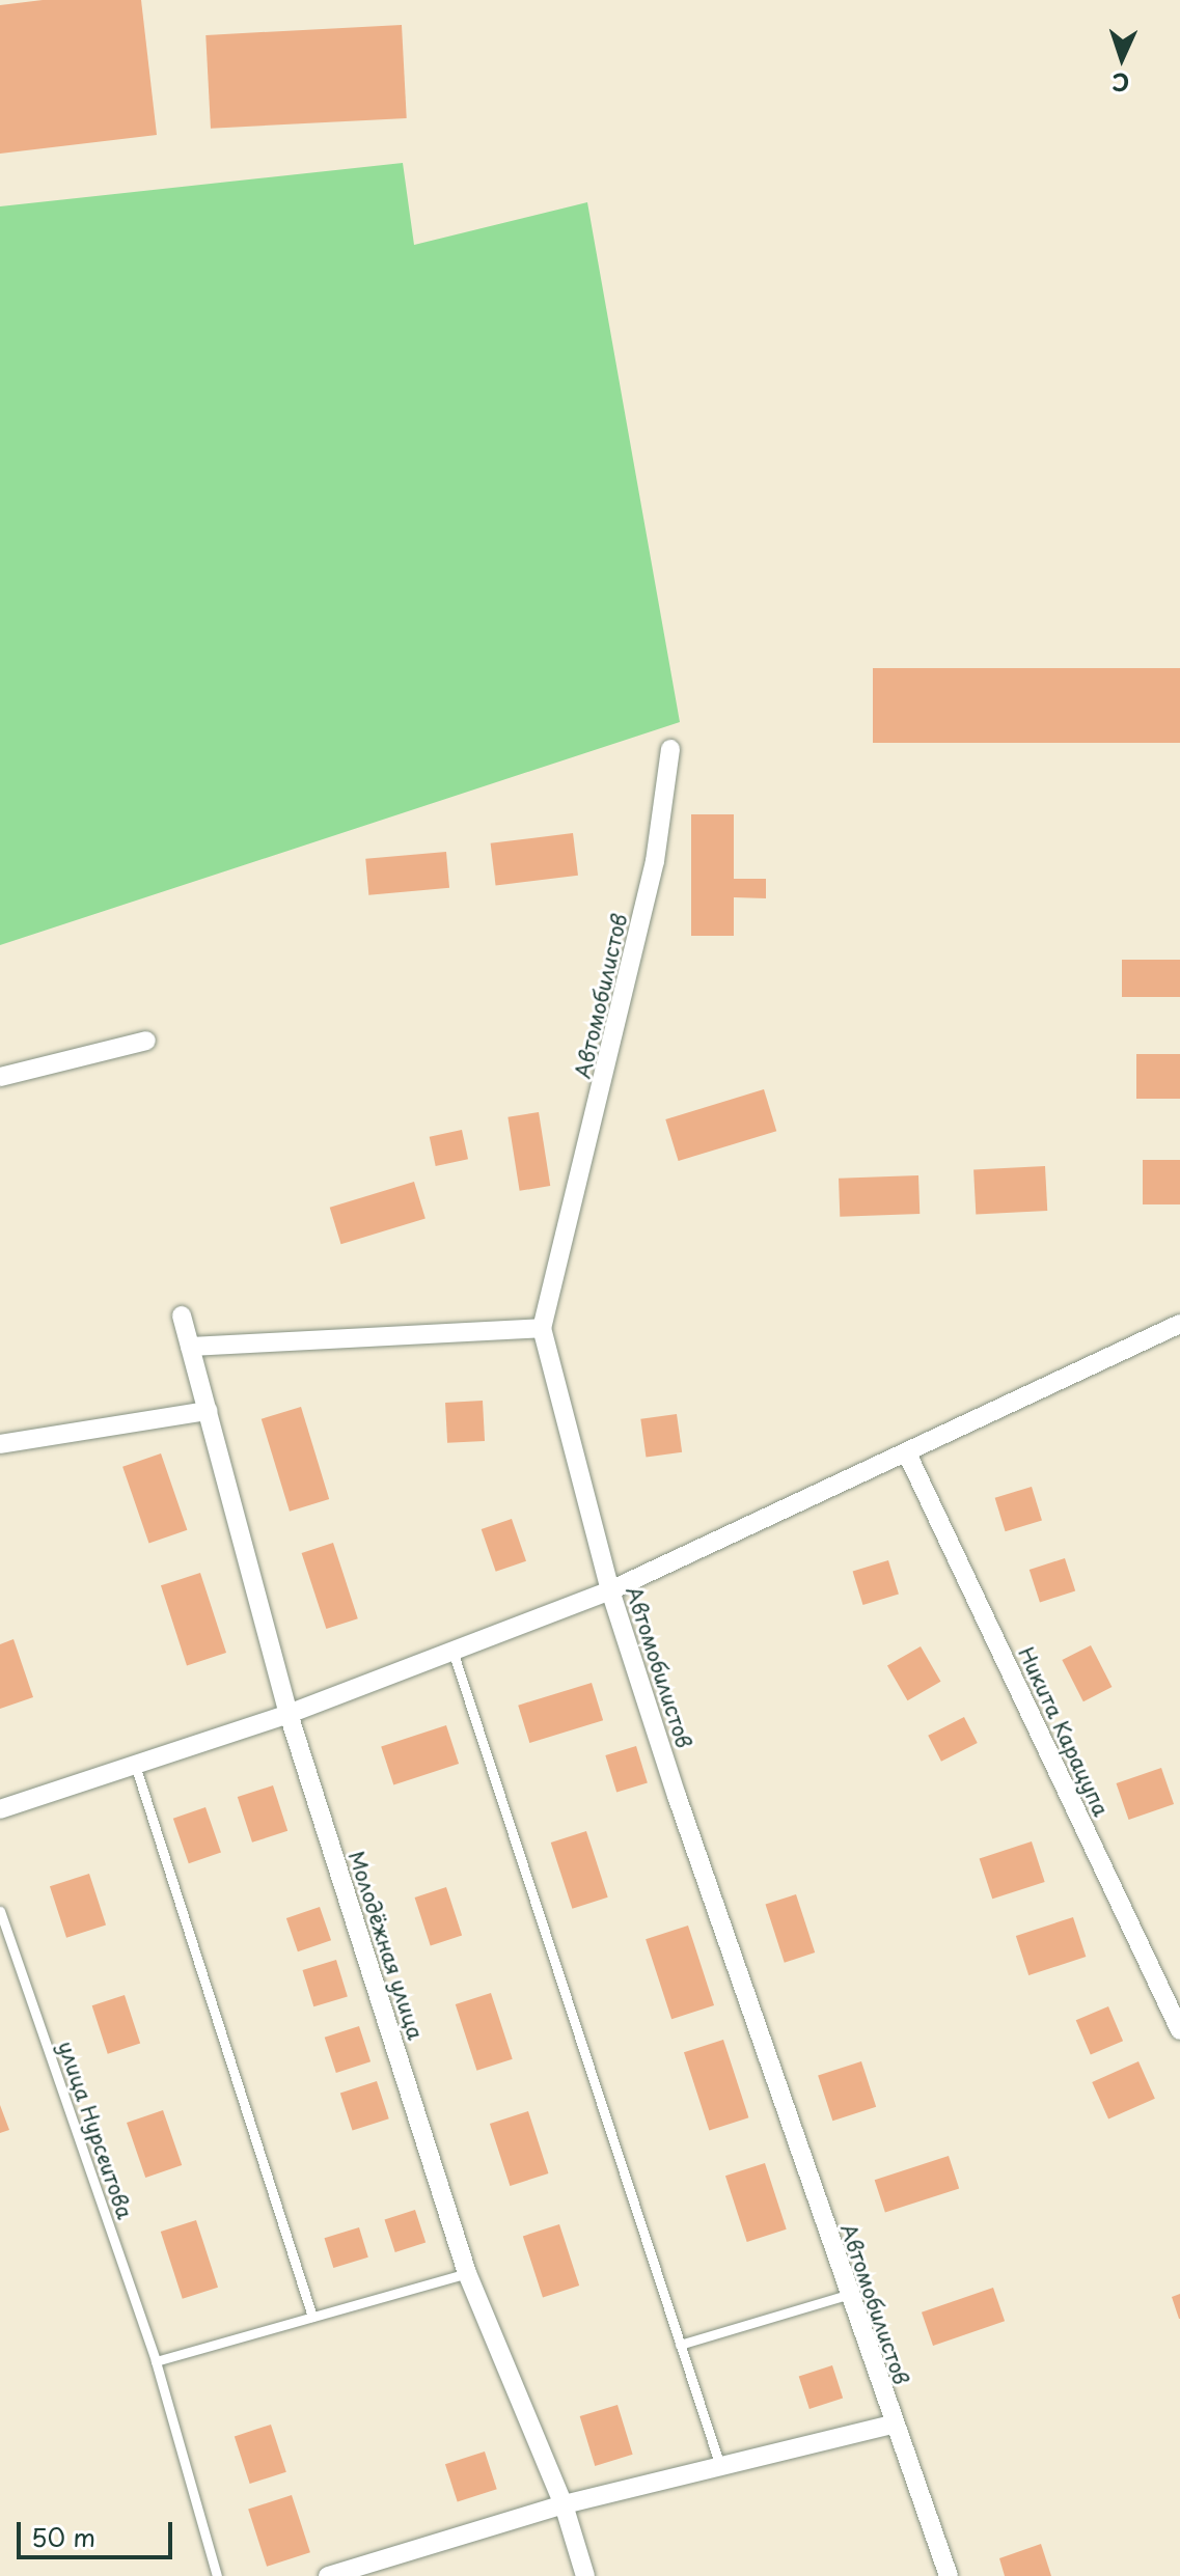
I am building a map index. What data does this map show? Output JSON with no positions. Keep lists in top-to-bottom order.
{
  "streets": {
    "street": ["Автомобилистов", "Никита Карацупа", "Молодёжная улица"],
    "lane": ["улица Нурсеитова"]
  },
  "scale_bar": "50 m",
  "north": "bottom"
}
